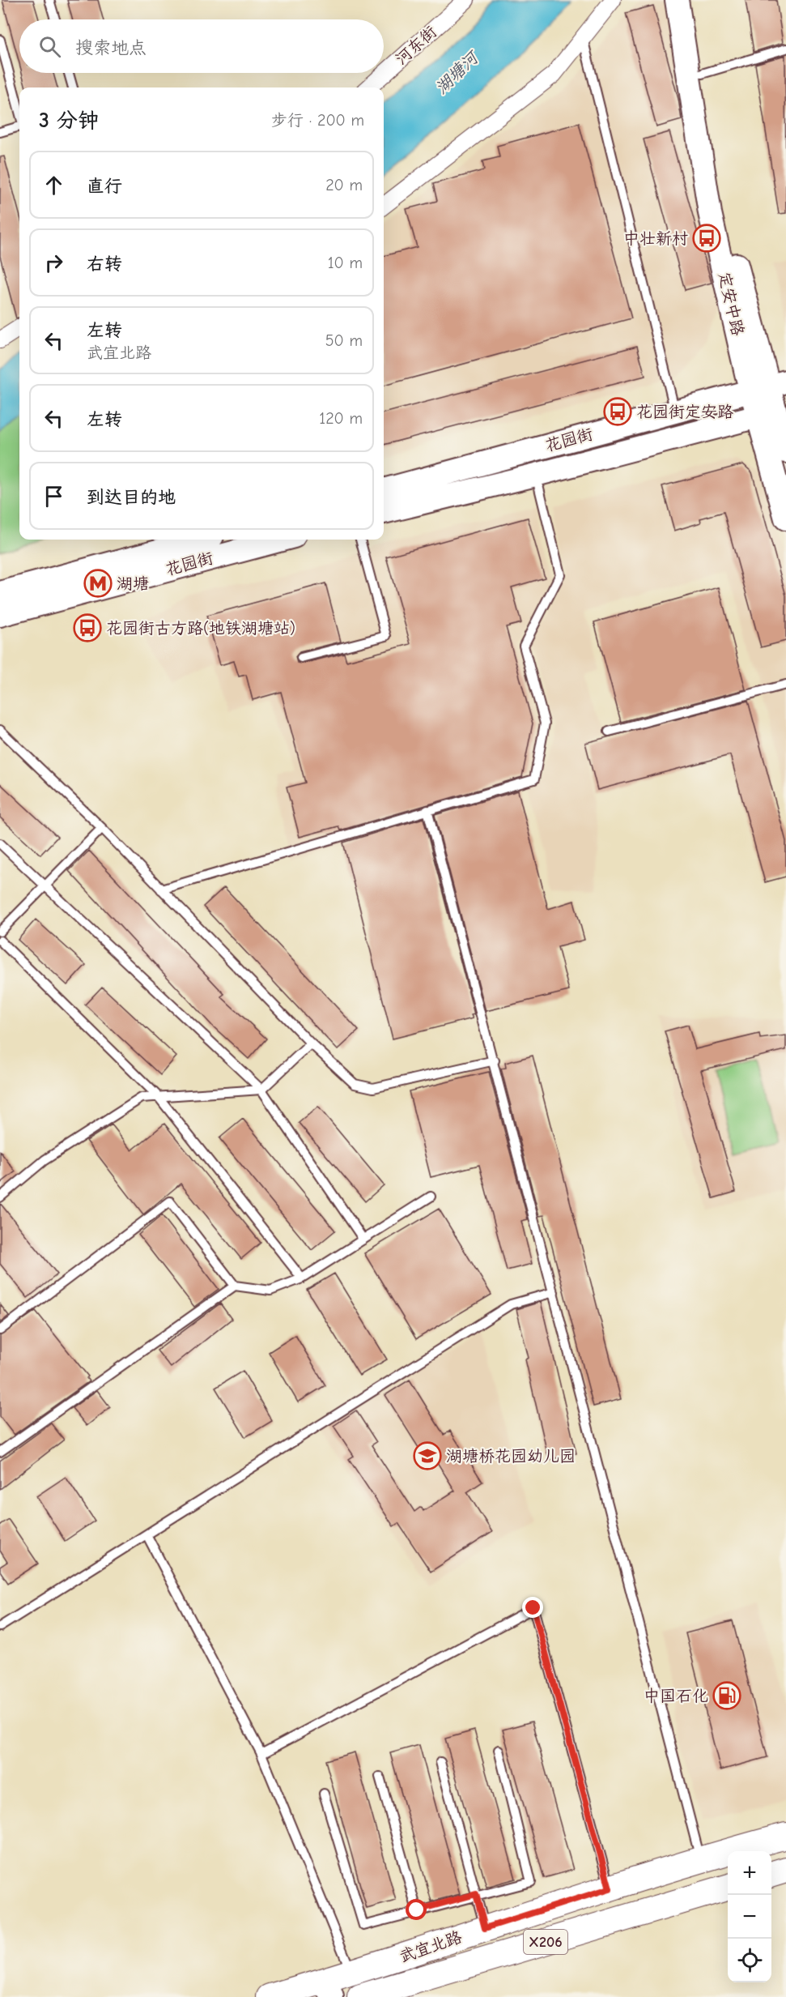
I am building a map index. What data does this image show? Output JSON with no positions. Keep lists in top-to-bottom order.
{
  "streets": {
    "main road": [
      "定安中路",
      "花园街",
      "X206",
      "武宜北路"
    ],
    "street": ["河东街"]
  },
  "crossings": [
    ["定安中路", "花园街"]
  ],
  "water": ["湖塘河"],
  "places": {
    "bus stop": ["中壮新村", "花园街定安路", "花园街古方路(地铁湖塘站)"],
    "metro station": ["湖塘"],
    "school or university": ["湖塘桥花园幼儿园"],
    "fuel station": ["中国石化"]
  },
  "page": {
    "search": "搜索地点",
    "heading": ["3 分钟", "步行 · 200 m"],
    "list": [
      ["直行", "20 m"],
      ["右转", "10 m"],
      ["左转", "武宜北路", "50 m"],
      ["左转", "120 m"],
      "到达目的地"
    ],
    "map_buttons": ["+", "−"]
  }
}
